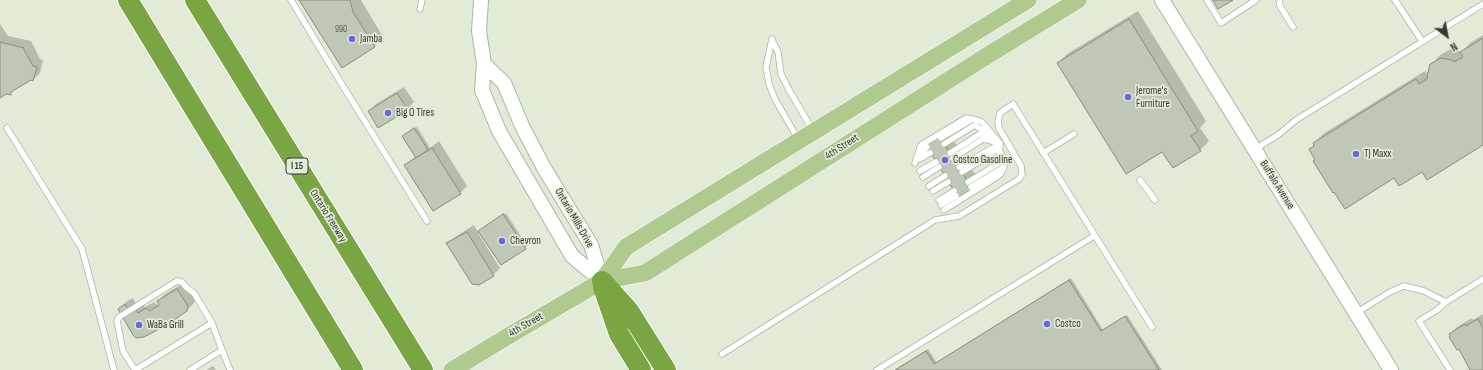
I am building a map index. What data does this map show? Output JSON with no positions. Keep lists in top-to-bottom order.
{
  "streets": {
    "highway": ["I 15", "Ontario Freeway"],
    "main road": ["4th Street"],
    "street": ["Buffalo Avenue", "Ontario Mills Drive"]
  },
  "crossings": [
    ["4th Street", "Ontario Mills Drive"]
  ],
  "places": [
    "Jamba",
    "Jerome's Furniture",
    "Big O Tires",
    "TJ Maxx",
    "Costco Gasoline",
    "Chevron",
    "Costco",
    "WaBa Grill"
  ],
  "house_numbers": ["990"],
  "north": "bottom right"
}
